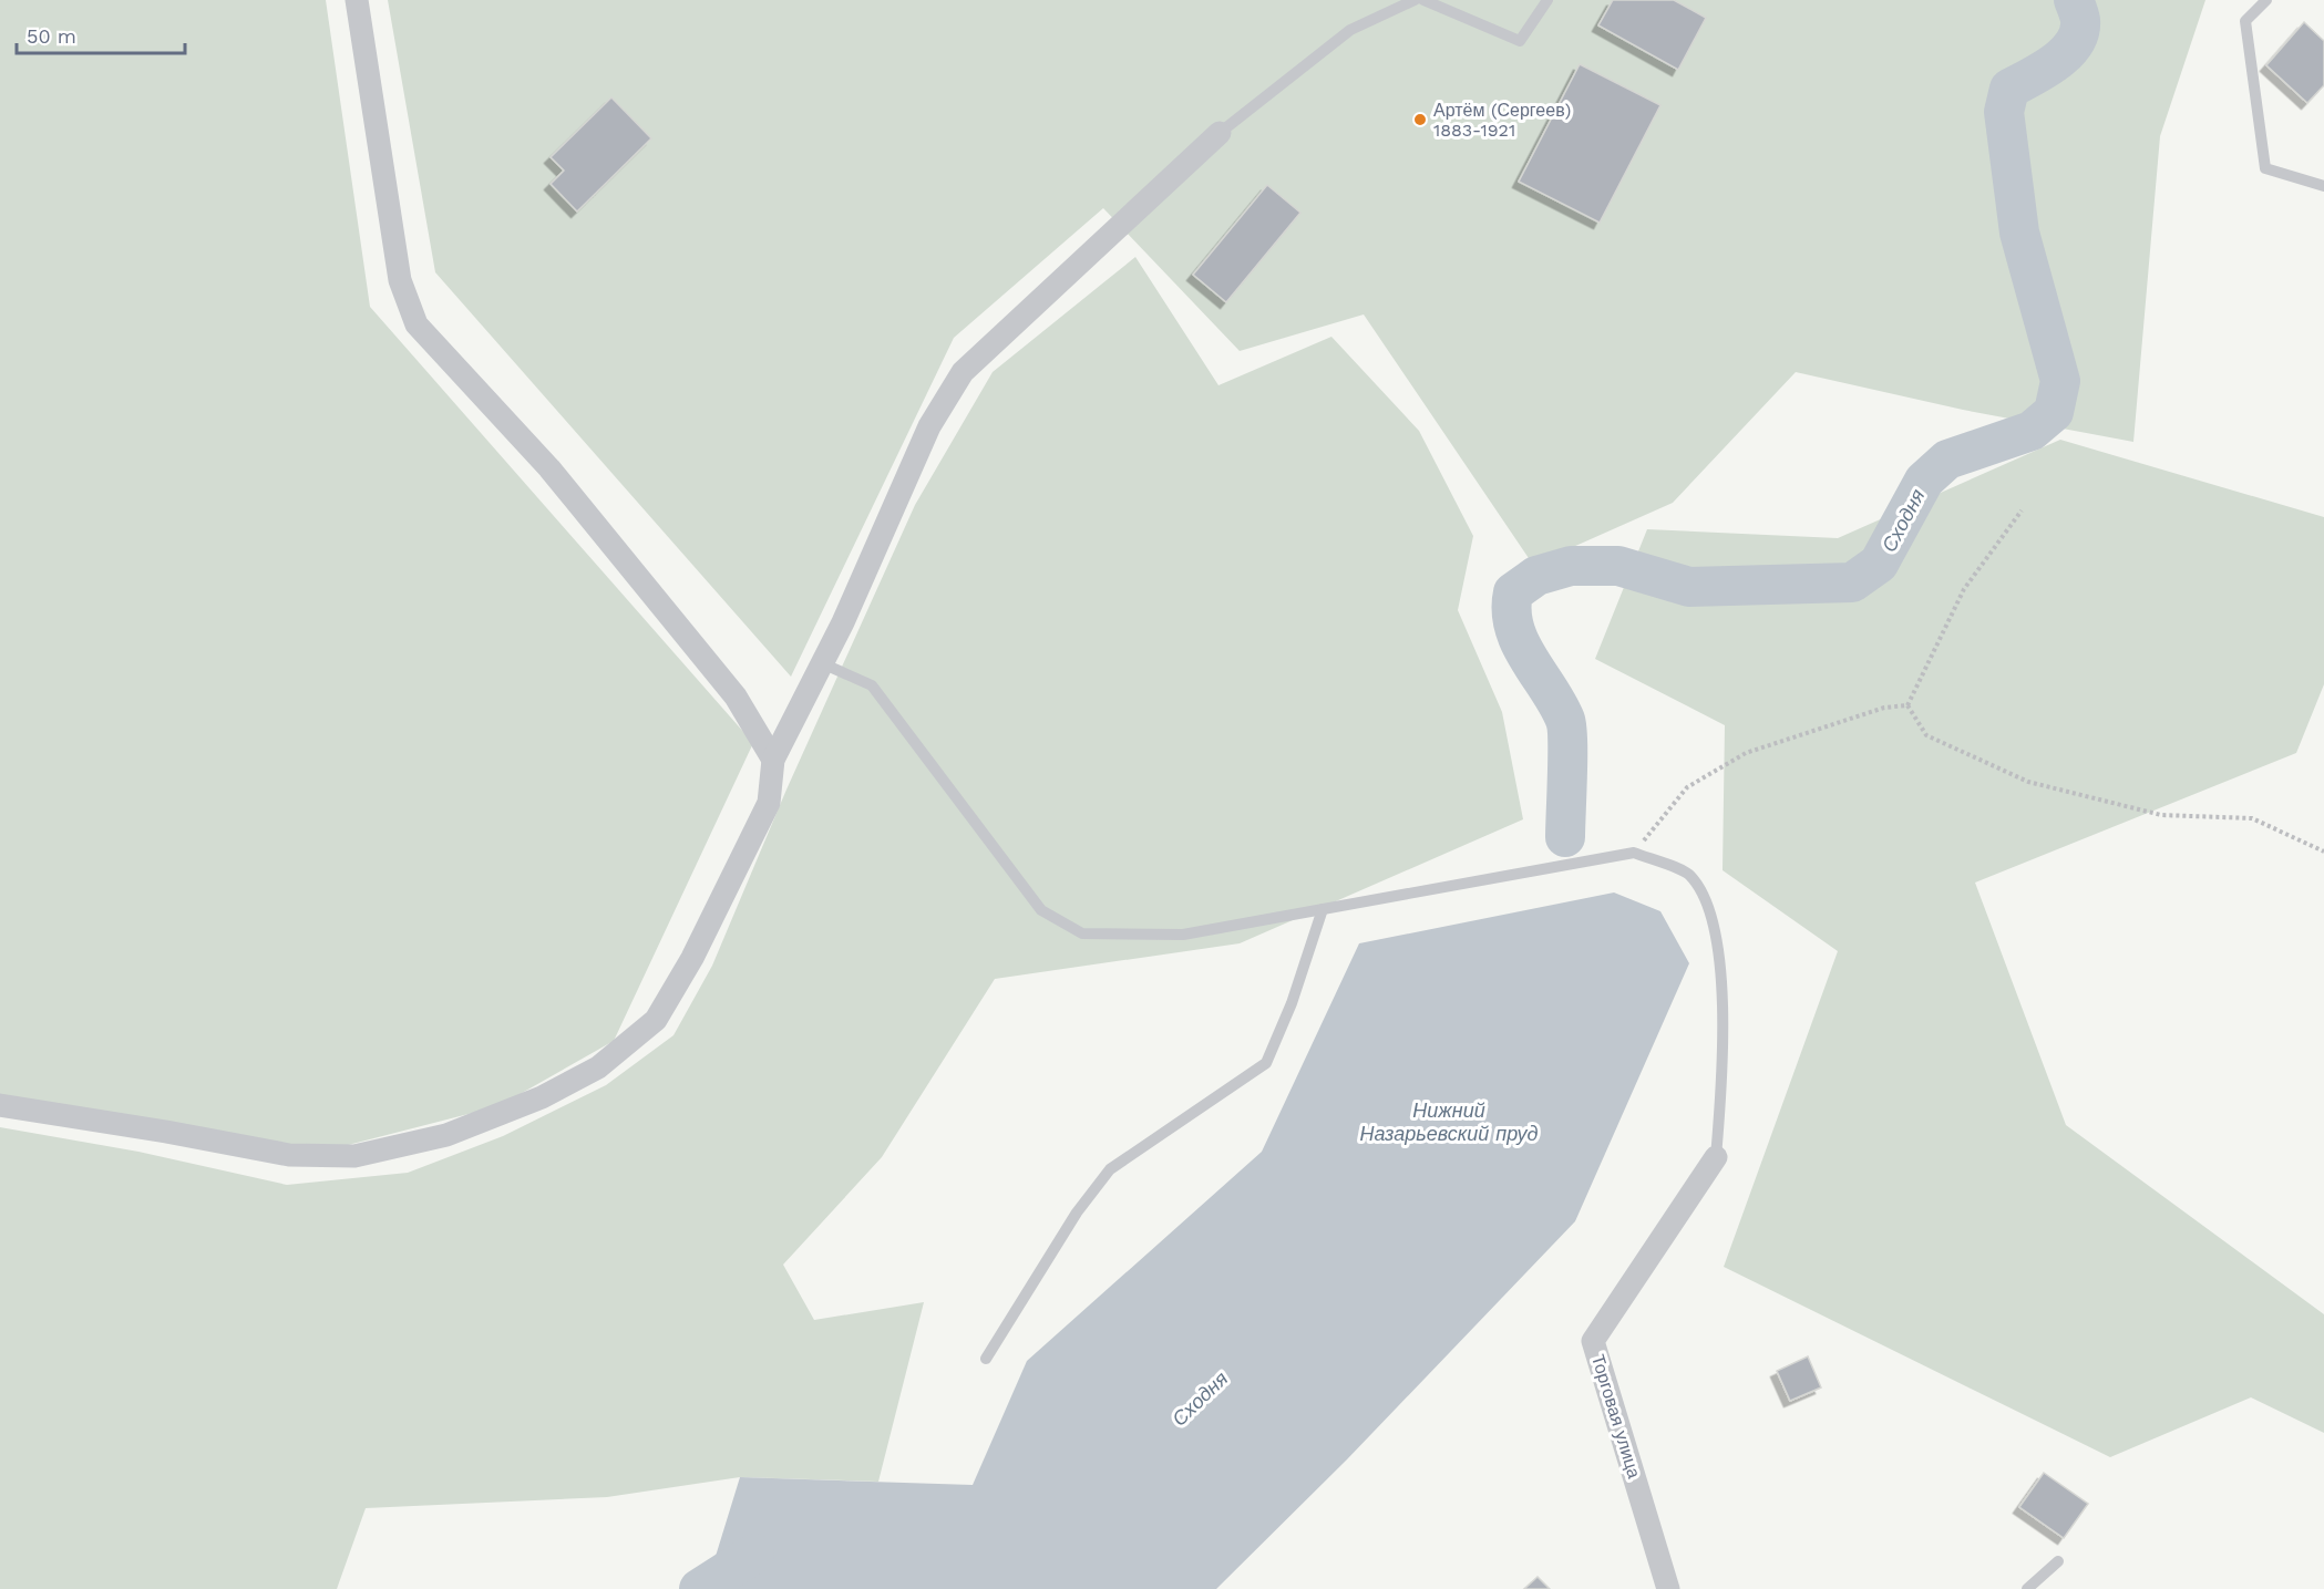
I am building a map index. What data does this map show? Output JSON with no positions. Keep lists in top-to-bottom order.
{
  "streets": {
    "street": ["Торговая улица"]
  },
  "water": ["Сходня", "Нижний Назарьевский пруд"],
  "places": ["Артём (Сергеев) 1883-1921"],
  "scale_bar": "50 m"
}
